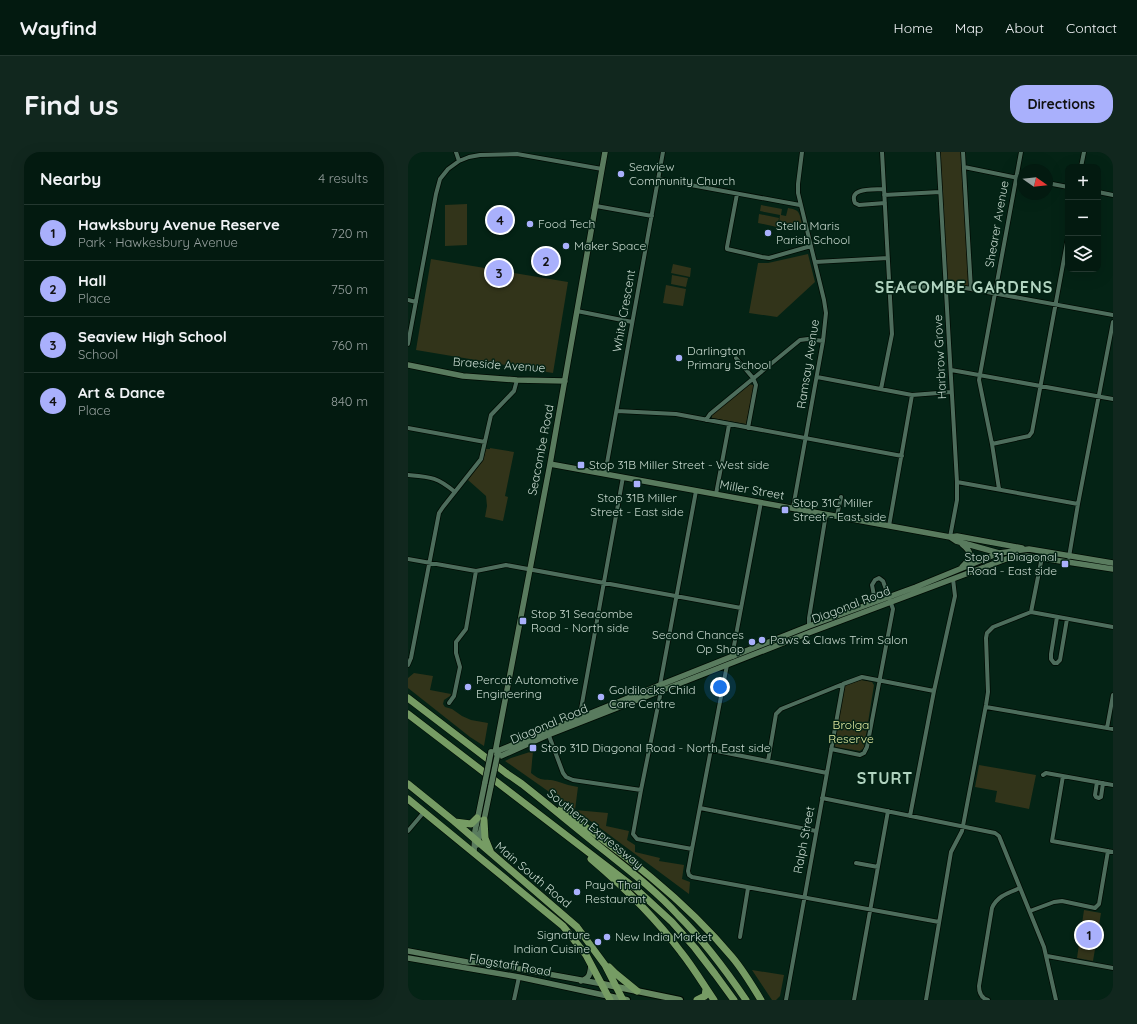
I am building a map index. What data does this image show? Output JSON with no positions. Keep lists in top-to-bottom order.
{
  "streets": {
    "highway": ["Southern Expressway", "Main South Road"],
    "main road": [
      "Braeside Avenue",
      "Seacombe Road",
      "Miller Street",
      "Diagonal Road",
      "Flagstaff Road"
    ],
    "street": [
      "Shearer Avenue",
      "White Crescent",
      "Harbrow Grove",
      "Ramsay Avenue",
      "Ralph Street"
    ]
  },
  "crossings": [
    ["White Crescent", "Miller Street"],
    ["Harbrow Grove", "Miller Street"],
    ["Ramsay Avenue", "Miller Street"],
    ["Braeside Avenue", "Seacombe Road"],
    ["Seacombe Road", "Miller Street"],
    ["Seacombe Road", "Diagonal Road"],
    ["Seacombe Road", "Main South Road"],
    ["Miller Street", "Diagonal Road"],
    ["Main South Road", "Flagstaff Road"]
  ],
  "districts": ["SEACOMBE GARDENS", "STURT"],
  "parks": ["Brolga Reserve"],
  "places": {
    "other": [
      "Seaview Community Church",
      "Food Tech",
      "Stella Maris Parish School",
      "Maker Space",
      "Darlington Primary School",
      "Paws & Claws Trim Salon",
      "Second Chances Op Shop",
      "Percat Automotive Engineering",
      "Goldilocks Child Care Centre",
      "Paya Thai Restaurant",
      "New India Market",
      "Signature Indian Cuisine"
    ],
    "transit": [
      "Stop 31B Miller Street - West side",
      "Stop 31B Miller Street - East side",
      "Stop 31C Miller Street - East side",
      "Stop 31 Diagonal Road - East side",
      "Stop 31 Seacombe Road - North side",
      "Stop 31D Diagonal Road - North East side"
    ]
  },
  "north": "right",
  "page": {
    "header": "Wayfind",
    "nav": [
      "Home",
      "Map",
      "About",
      "Contact"
    ],
    "buttons": "Directions",
    "title": "Find us",
    "heading": ["Nearby", "4 results"],
    "map_buttons": ["+", "−"],
    "list": [
      {
        "mark": "1",
        "name": "Hawksbury Avenue Reserve",
        "note": "Park · Hawkesbury Avenue",
        "value": "720 m"
      },
      {
        "mark": "2",
        "name": "Hall",
        "note": "Place",
        "value": "750 m"
      },
      {
        "mark": "3",
        "name": "Seaview High School",
        "note": "School",
        "value": "760 m"
      },
      {
        "mark": "4",
        "name": "Art & Dance",
        "note": "Place",
        "value": "840 m"
      }
    ],
    "pins": [
      "4",
      "2",
      "3",
      "1"
    ]
  }
}
